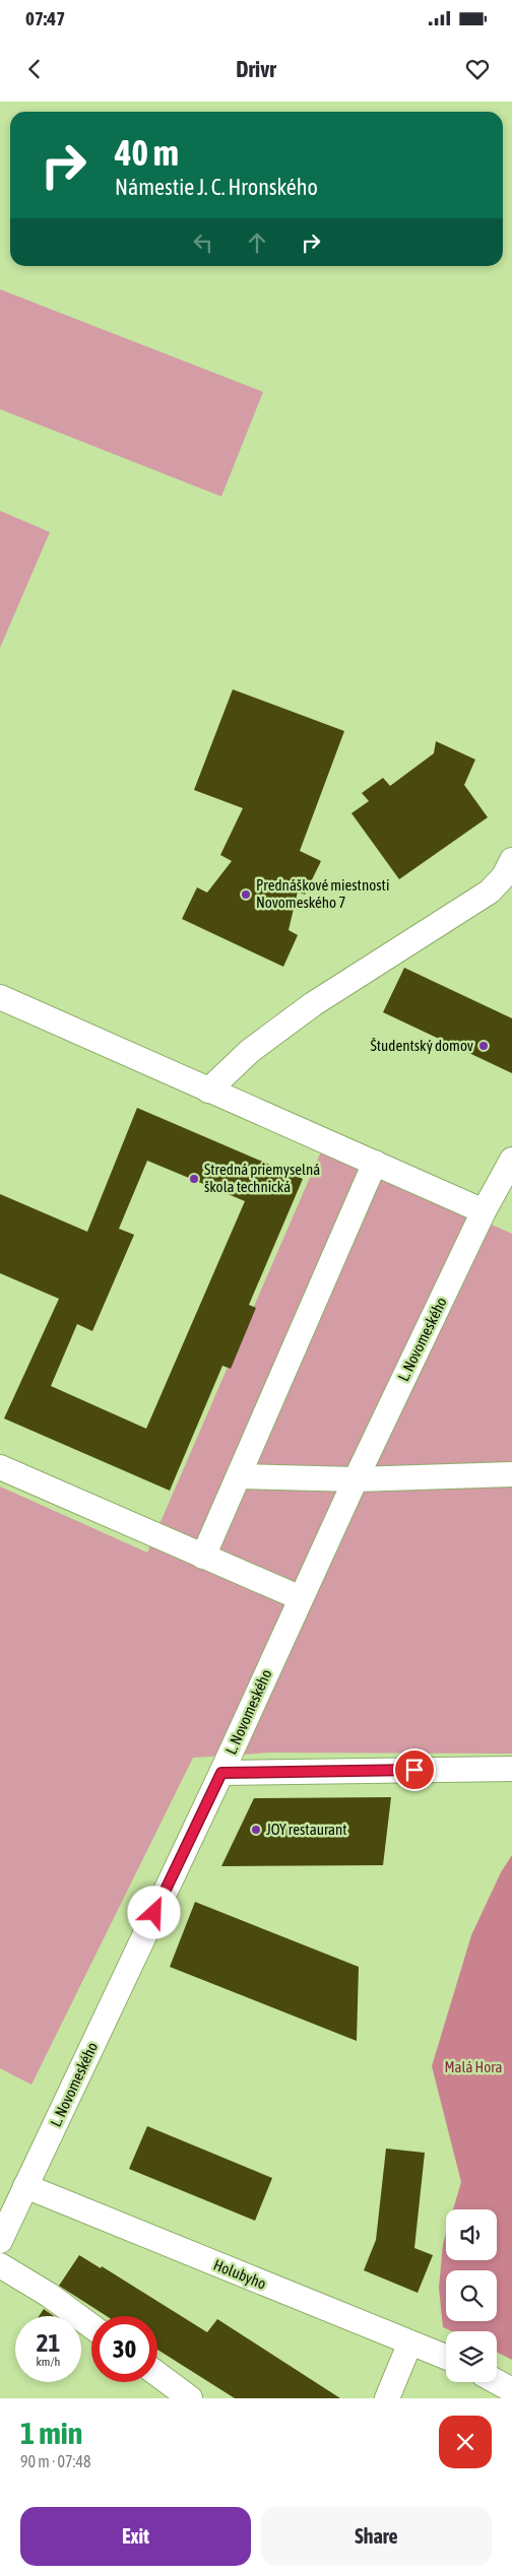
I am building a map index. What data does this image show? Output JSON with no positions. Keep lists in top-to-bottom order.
{
  "streets": {
    "street": ["L. Novomeského", "Holubyho"]
  },
  "crossings": [
    ["L. Novomeského", "Holubyho"]
  ],
  "parks": ["Malá Hora"],
  "places": [
    "Prednáškové miestnosti Novomeského 7",
    "Študentský domov",
    "Stredná priemyselná škola technická",
    "JOY restaurant"
  ],
  "page": {
    "status": "07:47",
    "header": "Drivr",
    "turn": ["40 m", "Námestie J. C. Hronského"],
    "speed": "21 km/h",
    "limit": "30",
    "heading": ["1 min", "90 m · 07:48"],
    "buttons": ["Exit", "Share"]
  }
}
